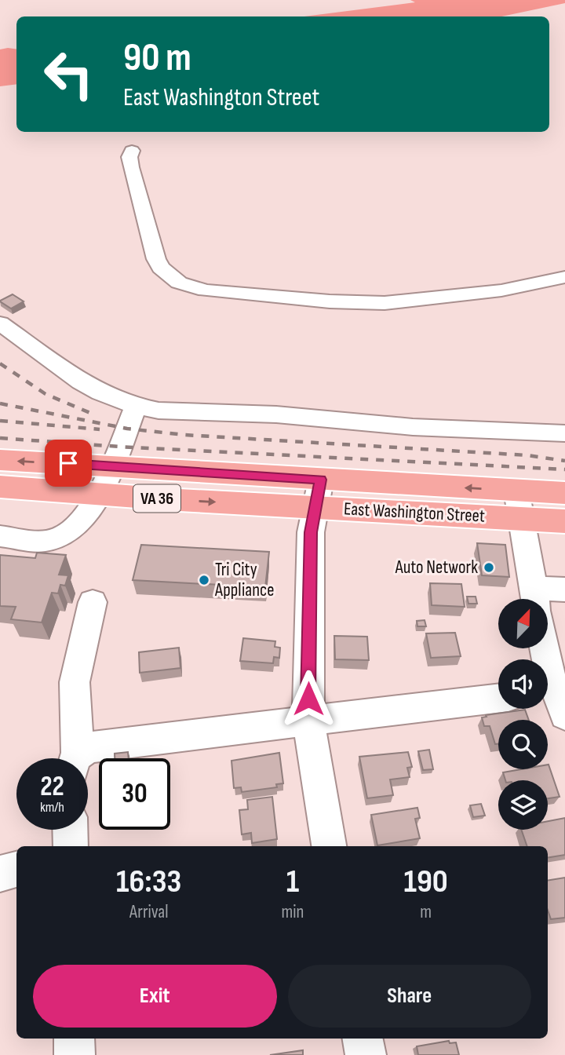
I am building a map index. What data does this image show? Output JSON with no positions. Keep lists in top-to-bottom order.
{
  "streets": {
    "highway": ["VA 36", "East Washington Street"]
  },
  "places": ["Auto Network", "Tri City Appliance"],
  "north": "top right",
  "page": {
    "turn": ["90 m", "East Washington Street"],
    "speed": "22 km/h",
    "limit": "30",
    "eta": [
      "16:33",
      "Arrival",
      "1",
      "min",
      "190",
      "m"
    ],
    "buttons": ["Exit", "Share"]
  }
}
